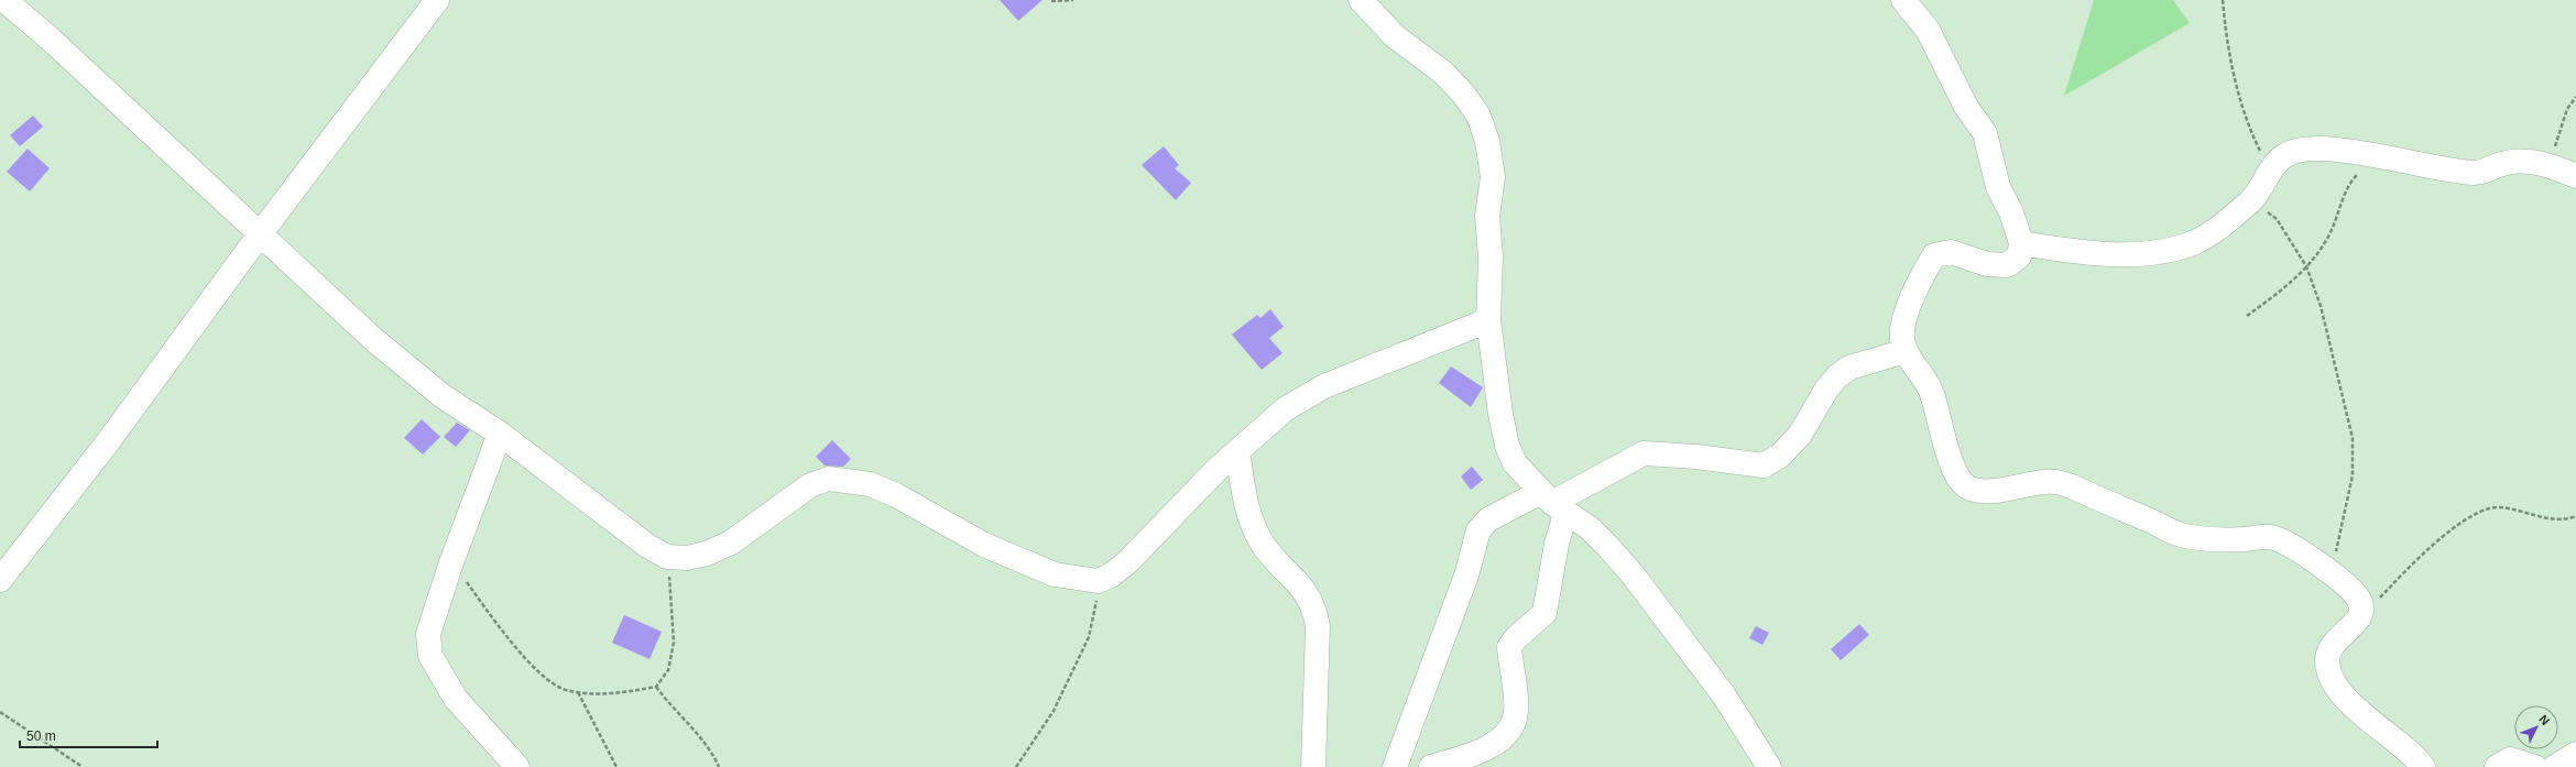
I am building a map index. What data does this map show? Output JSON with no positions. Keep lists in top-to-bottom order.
{
  "scale_bar": "50 m",
  "north": "top right"
}
